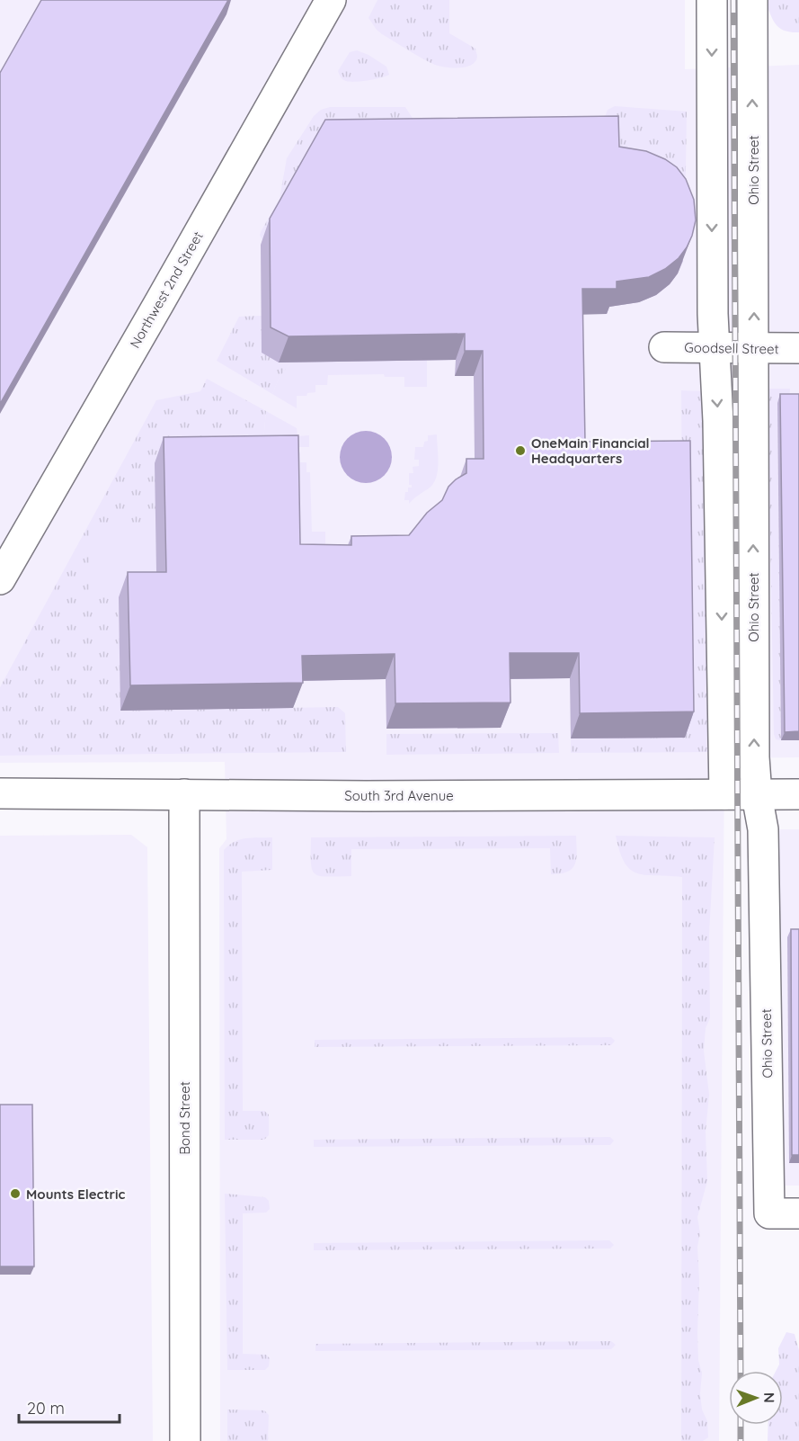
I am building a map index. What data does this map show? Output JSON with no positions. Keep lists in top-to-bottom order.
{
  "streets": {
    "street": [
      "Ohio Street",
      "Northwest 2nd Street",
      "Goodsell Street",
      "South 3rd Avenue",
      "Bond Street"
    ]
  },
  "crossings": [
    ["Ohio Street", "Goodsell Street"],
    ["Ohio Street", "South 3rd Avenue"],
    ["South 3rd Avenue", "Bond Street"]
  ],
  "places": ["OneMain Financial Headquarters", "Mounts Electric"],
  "scale_bar": "20 m",
  "north": "right"
}
